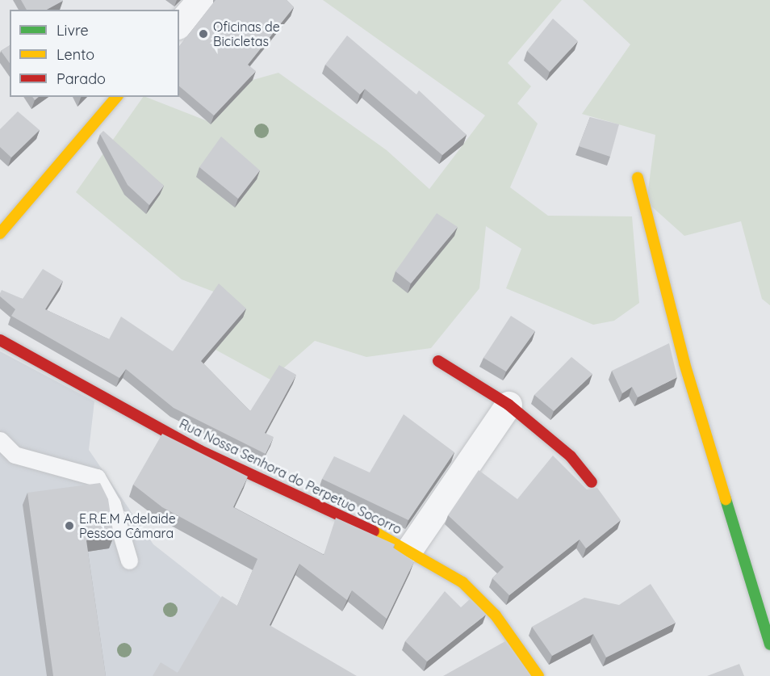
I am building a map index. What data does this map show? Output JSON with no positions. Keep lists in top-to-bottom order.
{
  "streets": {
    "street": ["Rua Nossa Senhora do Perpetuo Socorro"]
  },
  "places": ["Oficinas de Bicicletas", "E.R.E.M Adelaide Pessoa Câmara"],
  "legend": ["Livre", "Lento", "Parado"]
}
